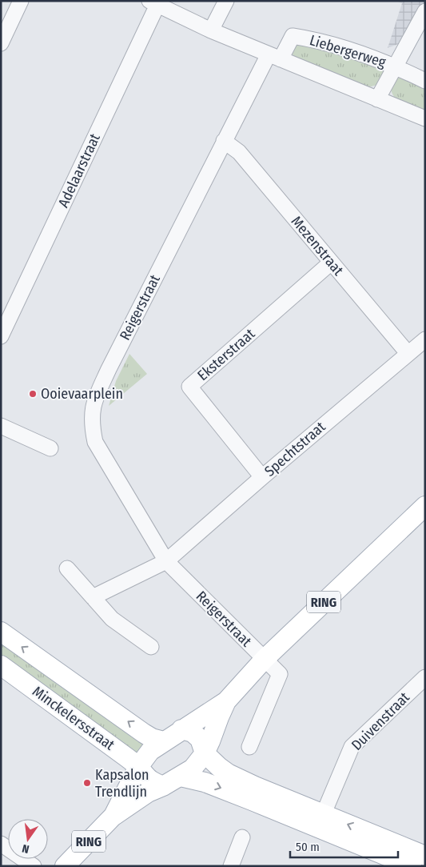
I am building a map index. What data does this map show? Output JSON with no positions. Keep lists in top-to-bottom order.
{
  "streets": {
    "main road": ["RING", "Minckelersstraat"],
    "street": [
      "Liebergerweg",
      "Adelaarstraat",
      "Mezenstraat",
      "Reigerstraat",
      "Eksterstraat",
      "Spechtstraat",
      "Duivenstraat"
    ]
  },
  "crossings": [
    ["Liebergerweg", "Adelaarstraat"],
    ["Liebergerweg", "Reigerstraat"],
    ["Mezenstraat", "Reigerstraat"],
    ["Mezenstraat", "Eksterstraat"],
    ["Mezenstraat", "Spechtstraat"],
    ["Reigerstraat", "Spechtstraat"],
    ["Reigerstraat", "RING"],
    ["Eksterstraat", "Spechtstraat"],
    ["RING", "Minckelersstraat"]
  ],
  "places": ["Ooievaarplein", "Kapsalon Trendlijn"],
  "scale_bar": "50 m",
  "north": "bottom"
}
